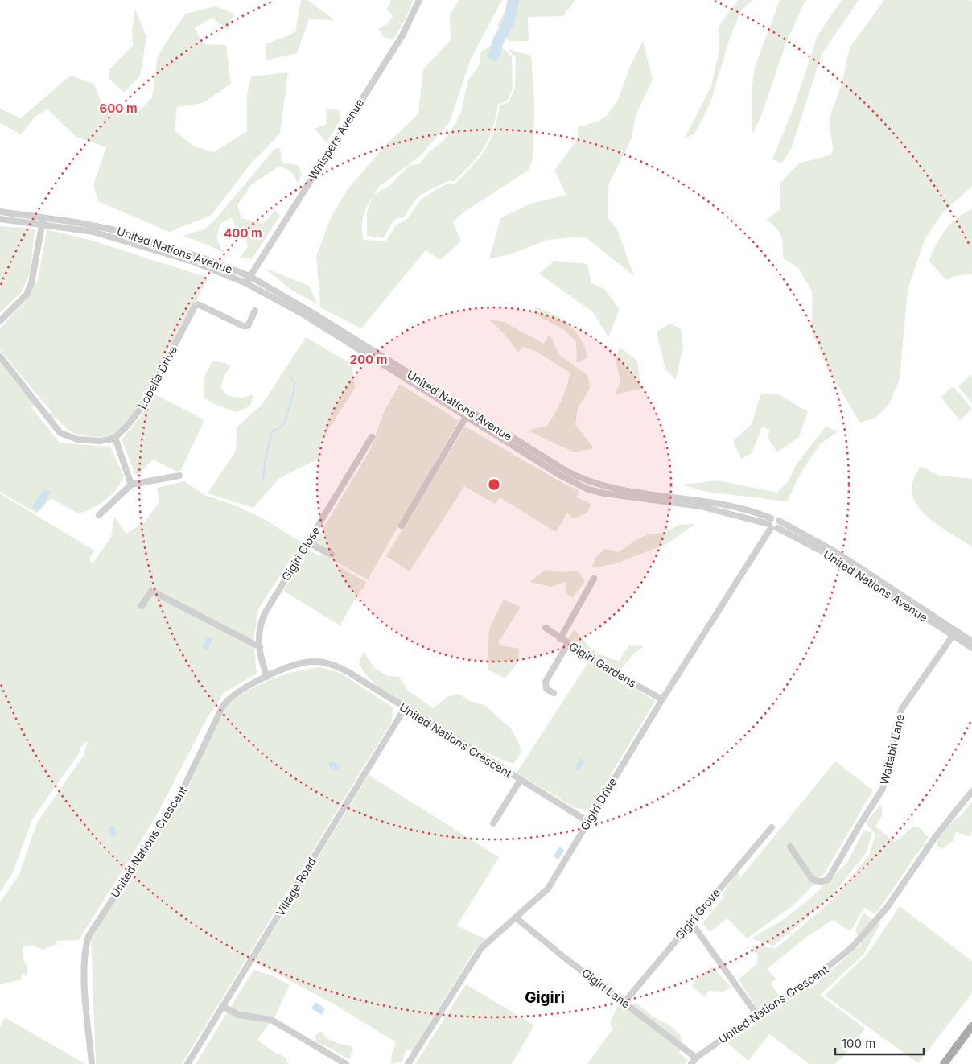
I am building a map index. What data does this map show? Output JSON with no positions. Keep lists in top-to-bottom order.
{
  "streets": {
    "street": [
      "Whispers Avenue",
      "United Nations Avenue",
      "Lobelia Drive",
      "Gigiri Close",
      "Gigiri Gardens",
      "United Nations Crescent",
      "Waitabit Lane",
      "Gigiri Drive",
      "Village Road",
      "Gigiri Grove",
      "Gigiri Lane"
    ]
  },
  "crossings": [
    ["Whispers Avenue", "United Nations Avenue"],
    ["United Nations Avenue", "Waitabit Lane"],
    ["United Nations Avenue", "Gigiri Drive"],
    ["Gigiri Close", "United Nations Crescent"],
    ["Gigiri Gardens", "Gigiri Drive"],
    ["United Nations Crescent", "Gigiri Drive"],
    ["United Nations Crescent", "Village Road"],
    ["United Nations Crescent", "Gigiri Lane"],
    ["Gigiri Drive", "Gigiri Lane"],
    ["Gigiri Grove", "Gigiri Lane"]
  ],
  "districts": ["Gigiri"],
  "scale_bar": "100 m",
  "rings": ["600 m", "400 m", "200 m"]
}
